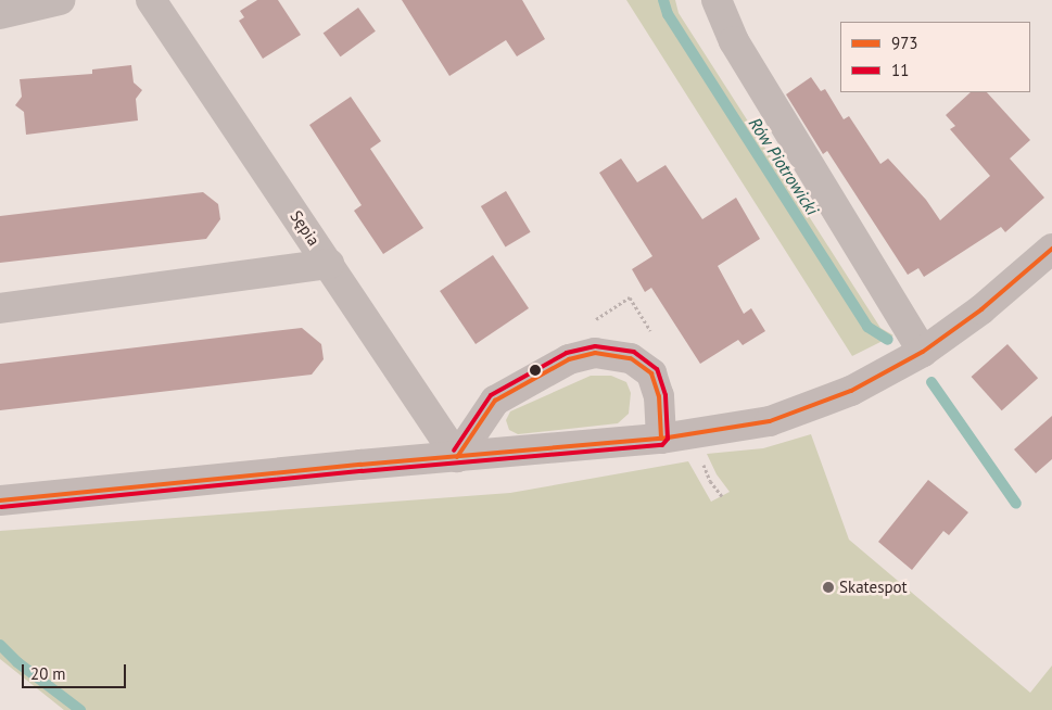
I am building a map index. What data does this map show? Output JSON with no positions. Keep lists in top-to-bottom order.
{
  "streets": {
    "street": ["Sępia"]
  },
  "water": ["Rów Piotrowicki"],
  "places": ["Skatespot"],
  "lines": ["transit line 973", "transit line 11"],
  "legend": ["973", "11"],
  "scale_bar": "20 m"
}
